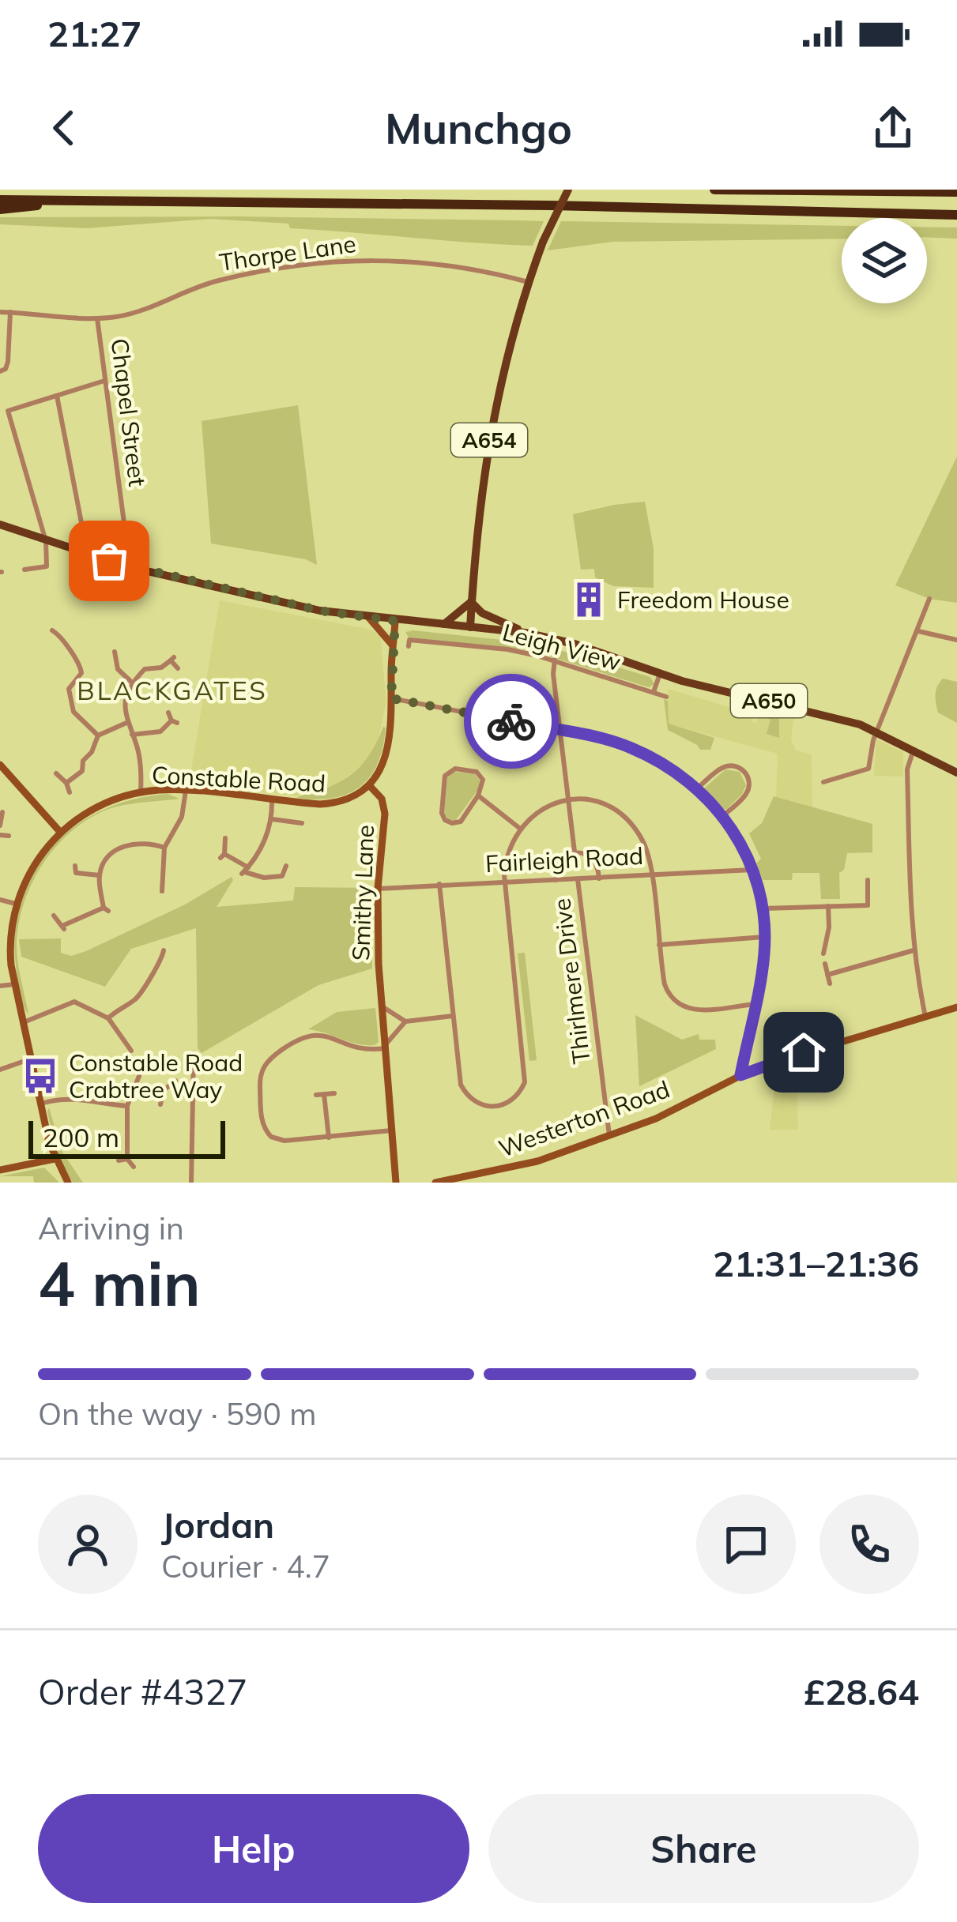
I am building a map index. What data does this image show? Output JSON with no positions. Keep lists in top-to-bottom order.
{
  "streets": {
    "main road": ["A654", "A650"],
    "street": [
      "Thorpe Lane",
      "Chapel Street",
      "Leigh View",
      "Constable Road",
      "Fairleigh Road",
      "Smithy Lane",
      "Thirlmere Drive",
      "Westerton Road"
    ]
  },
  "crossings": [
    ["Thorpe Lane", "Chapel Street"],
    ["Thorpe Lane", "A654"],
    ["Chapel Street", "A650"],
    ["A654", "A650"],
    ["Constable Road", "Smithy Lane"],
    ["Fairleigh Road", "Smithy Lane"],
    ["Fairleigh Road", "Thirlmere Drive"],
    ["Thirlmere Drive", "Westerton Road"]
  ],
  "districts": ["BLACKGATES"],
  "places": {
    "building": ["Freedom House"],
    "bus stop": ["Constable Road Crabtree Way"]
  },
  "scale_bar": "200 m",
  "page": {
    "status": "21:27",
    "header": "Munchgo",
    "scale": "200 m",
    "heading": ["4 min", "Arriving in", "21:31–21:36"],
    "panel": [
      "Jordan",
      "Courier · 4.7",
      "Order #4327",
      "£28.64"
    ],
    "bar": "On the way · 590 m",
    "buttons": ["Help", "Share"]
  }
}
